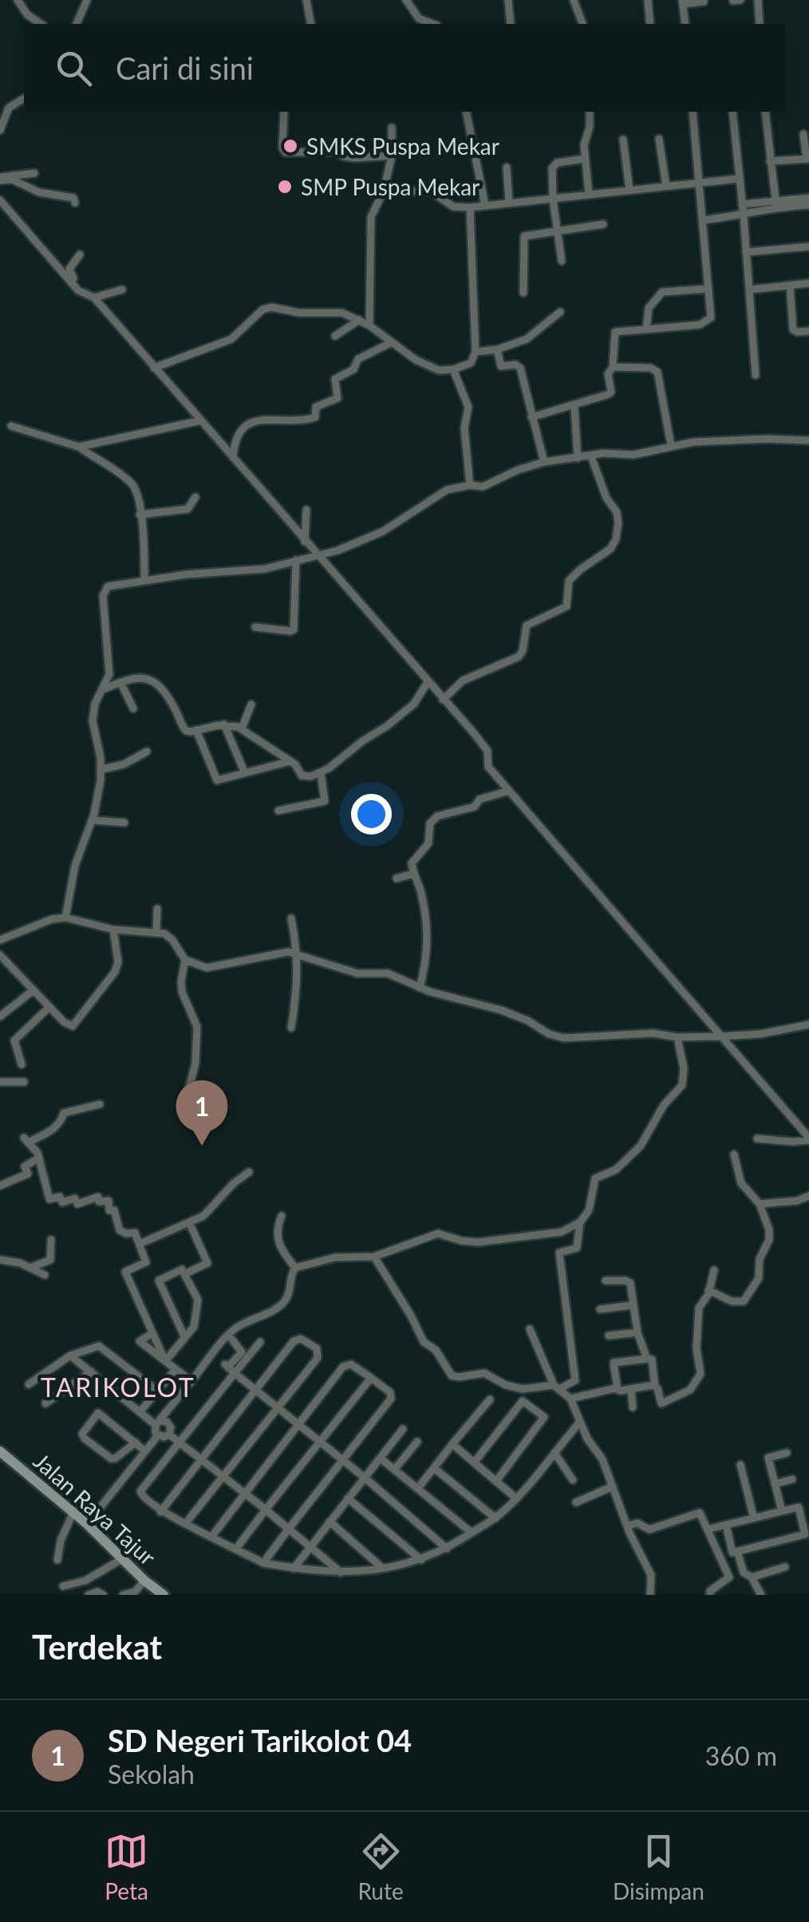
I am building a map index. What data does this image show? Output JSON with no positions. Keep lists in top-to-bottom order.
{
  "streets": {
    "main road": ["Jalan Raya Tajur"]
  },
  "districts": ["TARIKOLOT"],
  "places": ["SMKS Puspa Mekar", "SMP Puspa Mekar"],
  "page": {
    "search": "Cari di sini",
    "pins": "1",
    "heading": "Terdekat",
    "list": [
      {
        "mark": "1",
        "name": "SD Negeri Tarikolot 04",
        "note": "Sekolah",
        "value": "360 m"
      }
    ],
    "nav": ["Peta", "Rute", "Disimpan"]
  }
}
